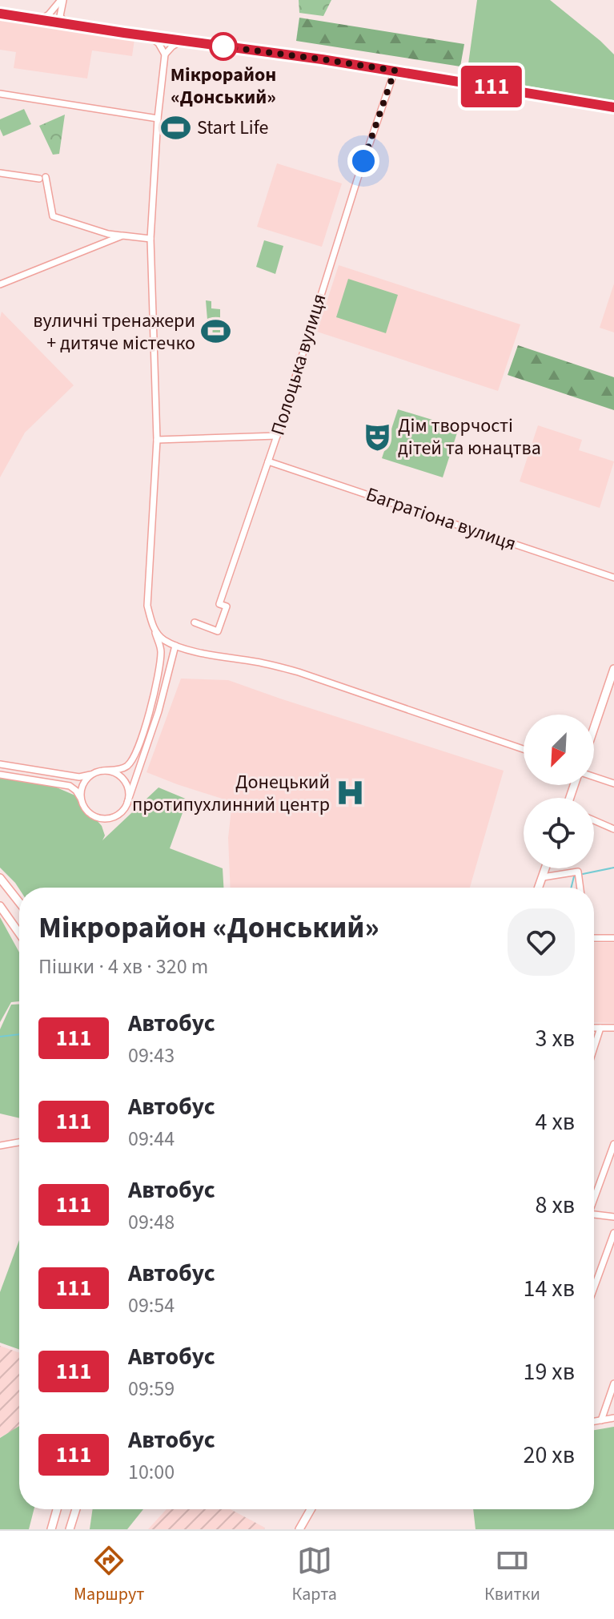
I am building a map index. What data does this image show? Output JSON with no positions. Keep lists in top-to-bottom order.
{
  "streets": {
    "street": ["Полоцька вулиця", "Багратіона вулиця"]
  },
  "crossings": [
    ["Полоцька вулиця", "Багратіона вулиця"]
  ],
  "places": {
    "other": ["Мікрорайон «Донський»"],
    "sports": ["Start Life", "вуличні тренажери + дитяче містечко"],
    "theatre": ["Дім творчості дітей та юнацтва"],
    "hospital": ["Донецький протипухлинний центр"]
  },
  "lines": ["bus line 111"],
  "north": "bottom left",
  "page": {
    "on_map": "111",
    "heading": ["Мікрорайон «Донський»", "Пішки · 4 хв · 320 m"],
    "list": [
      {
        "mark": "111",
        "name": "Автобус",
        "note": "09:43",
        "value": "3 хв"
      },
      {
        "mark": "111",
        "name": "Автобус",
        "note": "09:44",
        "value": "4 хв"
      },
      {
        "mark": "111",
        "name": "Автобус",
        "note": "09:48",
        "value": "8 хв"
      },
      {
        "mark": "111",
        "name": "Автобус",
        "note": "09:54",
        "value": "14 хв"
      },
      {
        "mark": "111",
        "name": "Автобус",
        "note": "09:59",
        "value": "19 хв"
      },
      {
        "mark": "111",
        "name": "Автобус",
        "note": "10:00",
        "value": "20 хв"
      }
    ],
    "tabs": ["Маршрут", "Карта", "Квитки"]
  }
}
